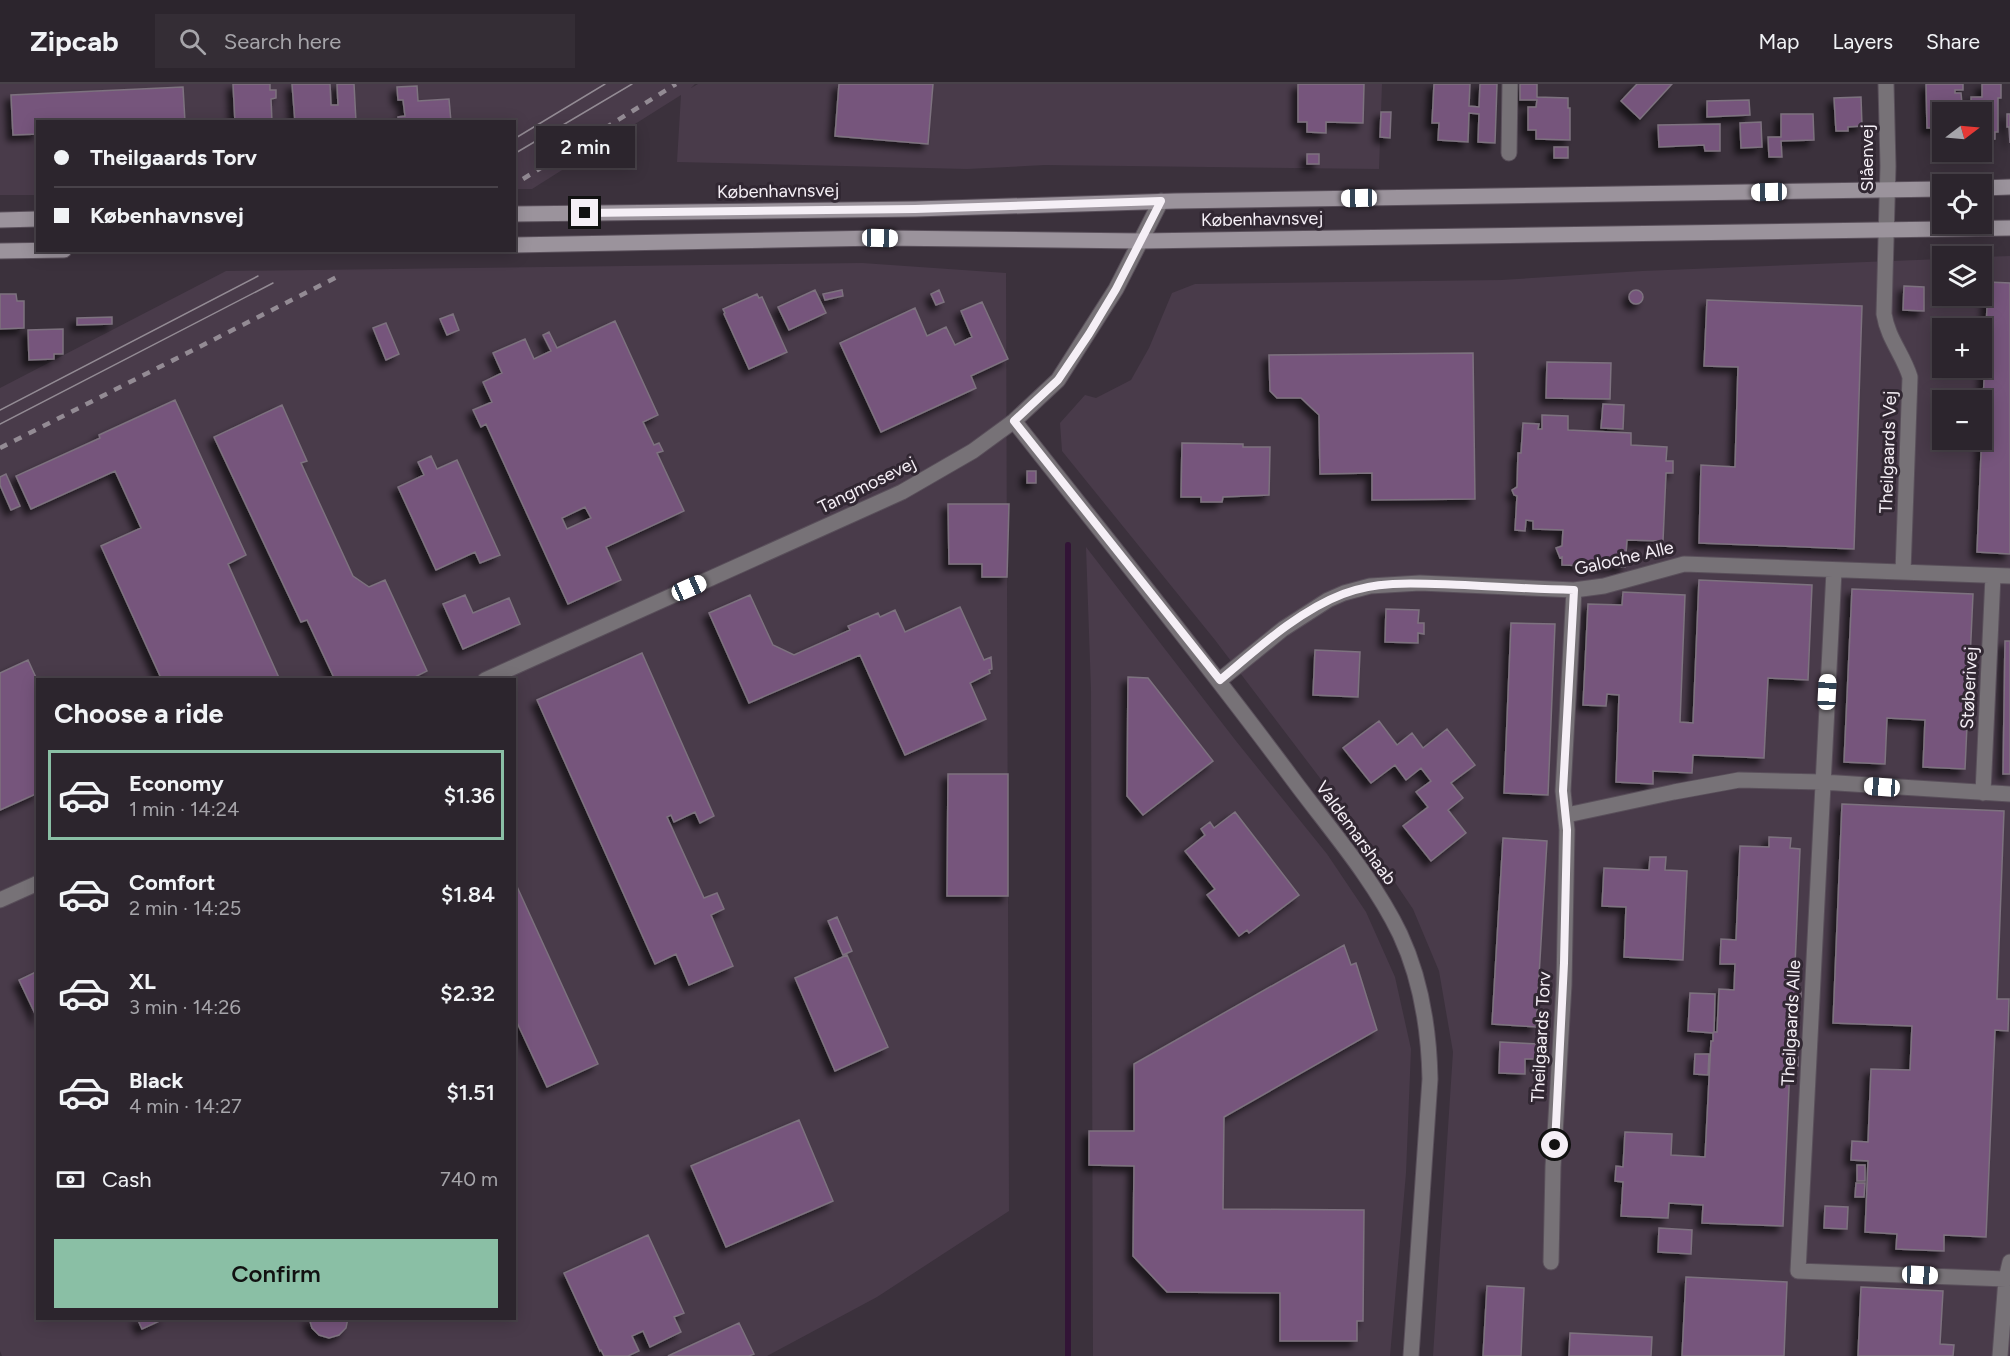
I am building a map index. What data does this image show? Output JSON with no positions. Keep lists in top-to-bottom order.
{
  "streets": {
    "main road": ["Københavnsvej"],
    "street": [
      "Slåenvej",
      "Theilgaards Vej",
      "Tangmosevej",
      "Galoche Alle",
      "Støberivej",
      "Valdemarshaab",
      "Theilgaards Alle",
      "Theilgaards Torv"
    ]
  },
  "crossings": [
    ["Slåenvej", "Københavnsvej"],
    ["Slåenvej", "Theilgaards Vej"],
    ["Københavnsvej", "Theilgaards Vej"],
    ["Københavnsvej", "Tangmosevej"],
    ["Theilgaards Vej", "Galoche Alle"],
    ["Tangmosevej", "Valdemarshaab"],
    ["Galoche Alle", "Støberivej"],
    ["Galoche Alle", "Valdemarshaab"],
    ["Galoche Alle", "Theilgaards Alle"],
    ["Galoche Alle", "Theilgaards Torv"]
  ],
  "north": "right",
  "page": {
    "header": "Zipcab",
    "search": "Search here",
    "nav": ["Map", "Layers", "Share"],
    "map_buttons": ["+", "−"],
    "banner": ["Theilgaards Torv", "Københavnsvej"],
    "bubble": "2 min",
    "heading": "Choose a ride",
    "list": [
      {
        "name": "Economy",
        "note": "1 min · 14:24",
        "value": "$1.36"
      },
      {
        "name": "Comfort",
        "note": "2 min · 14:25",
        "value": "$1.84"
      },
      {
        "name": "XL",
        "note": "3 min · 14:26",
        "value": "$2.32"
      },
      {
        "name": "Black",
        "note": "4 min · 14:27",
        "value": "$1.51"
      }
    ],
    "pay": ["Cash", "740 m"],
    "buttons": "Confirm"
  }
}
